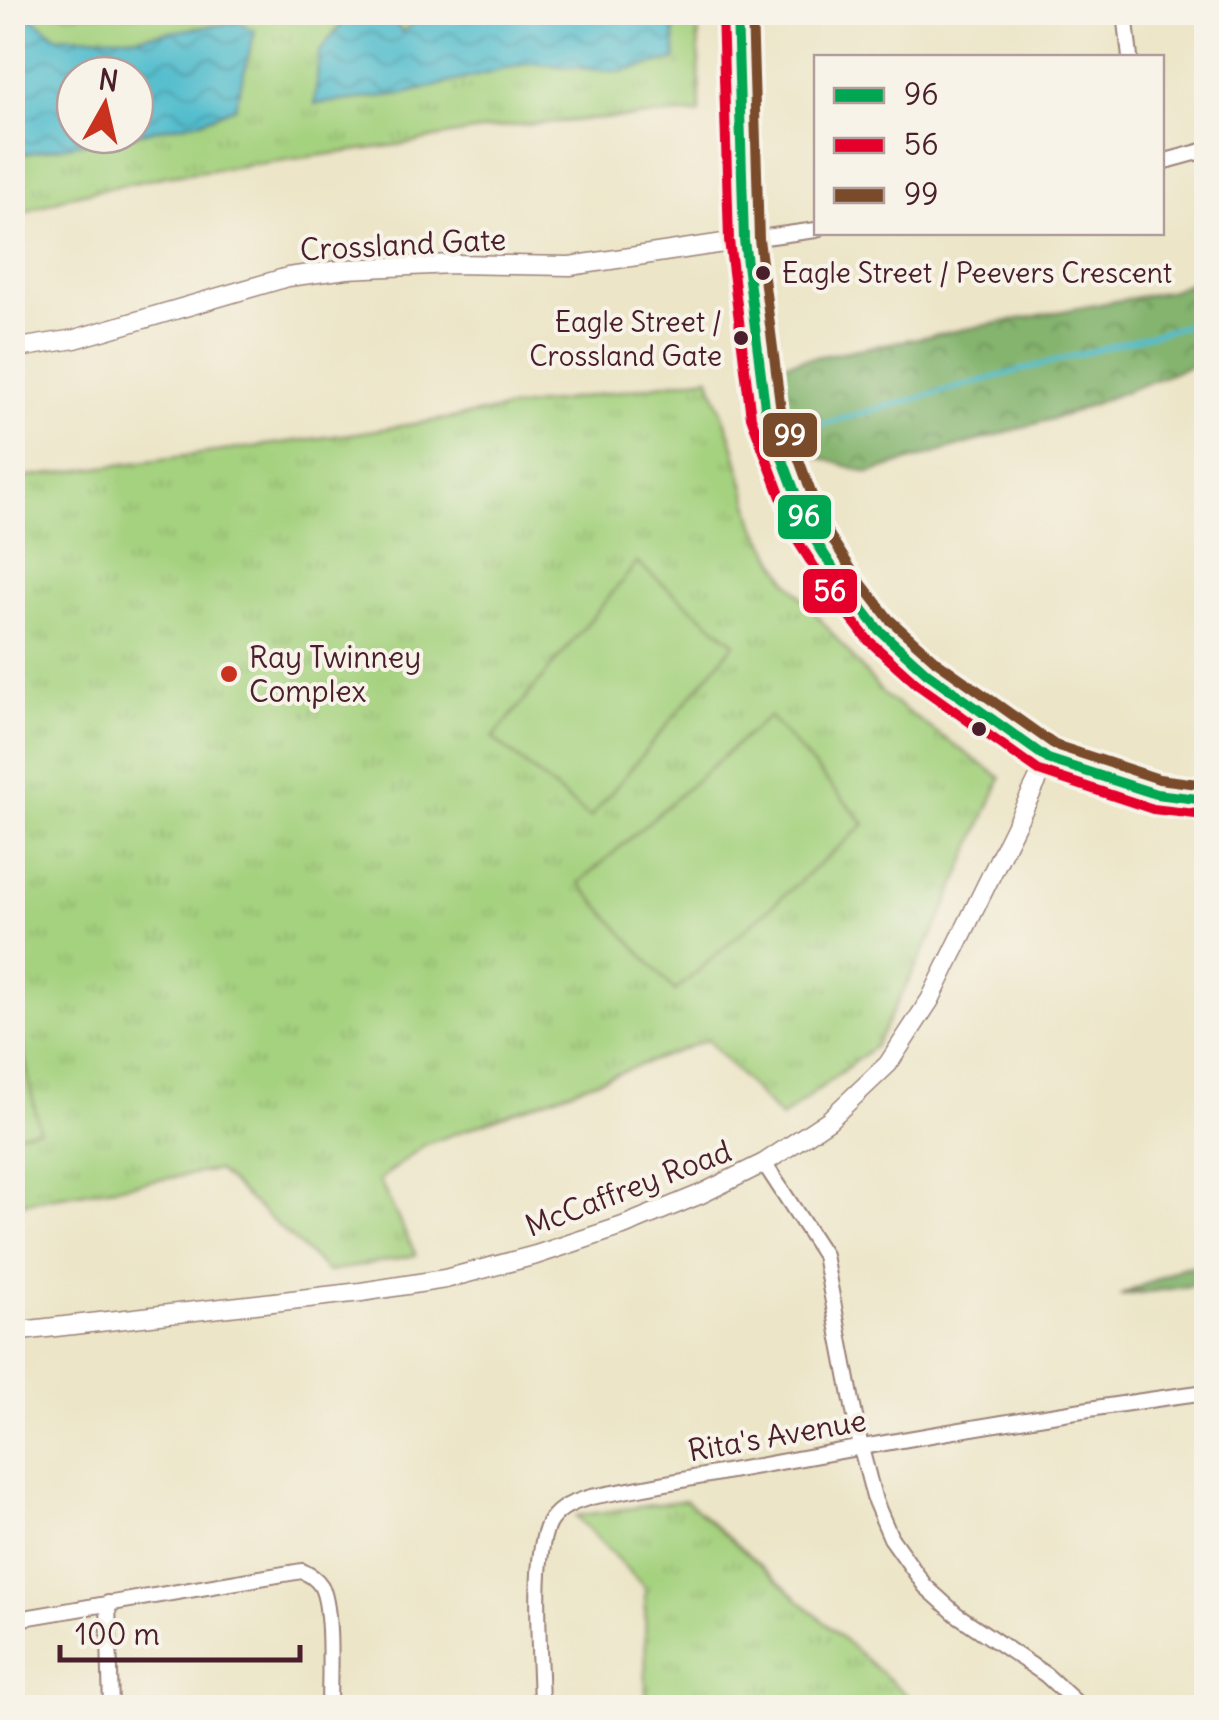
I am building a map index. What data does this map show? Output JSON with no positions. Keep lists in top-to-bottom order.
{
  "streets": {
    "street": ["Crossland Gate", "McCaffrey Road", "Rita's Avenue"]
  },
  "places": ["Eagle Street / Peevers Crescent", "Eagle Street / Crossland Gate", "Ray Twinney Complex"],
  "lines": ["transit line 96", "transit line 56", "transit line 99"],
  "legend": ["96", "56", "99"],
  "scale_bar": "100 m",
  "north": "top"
}
